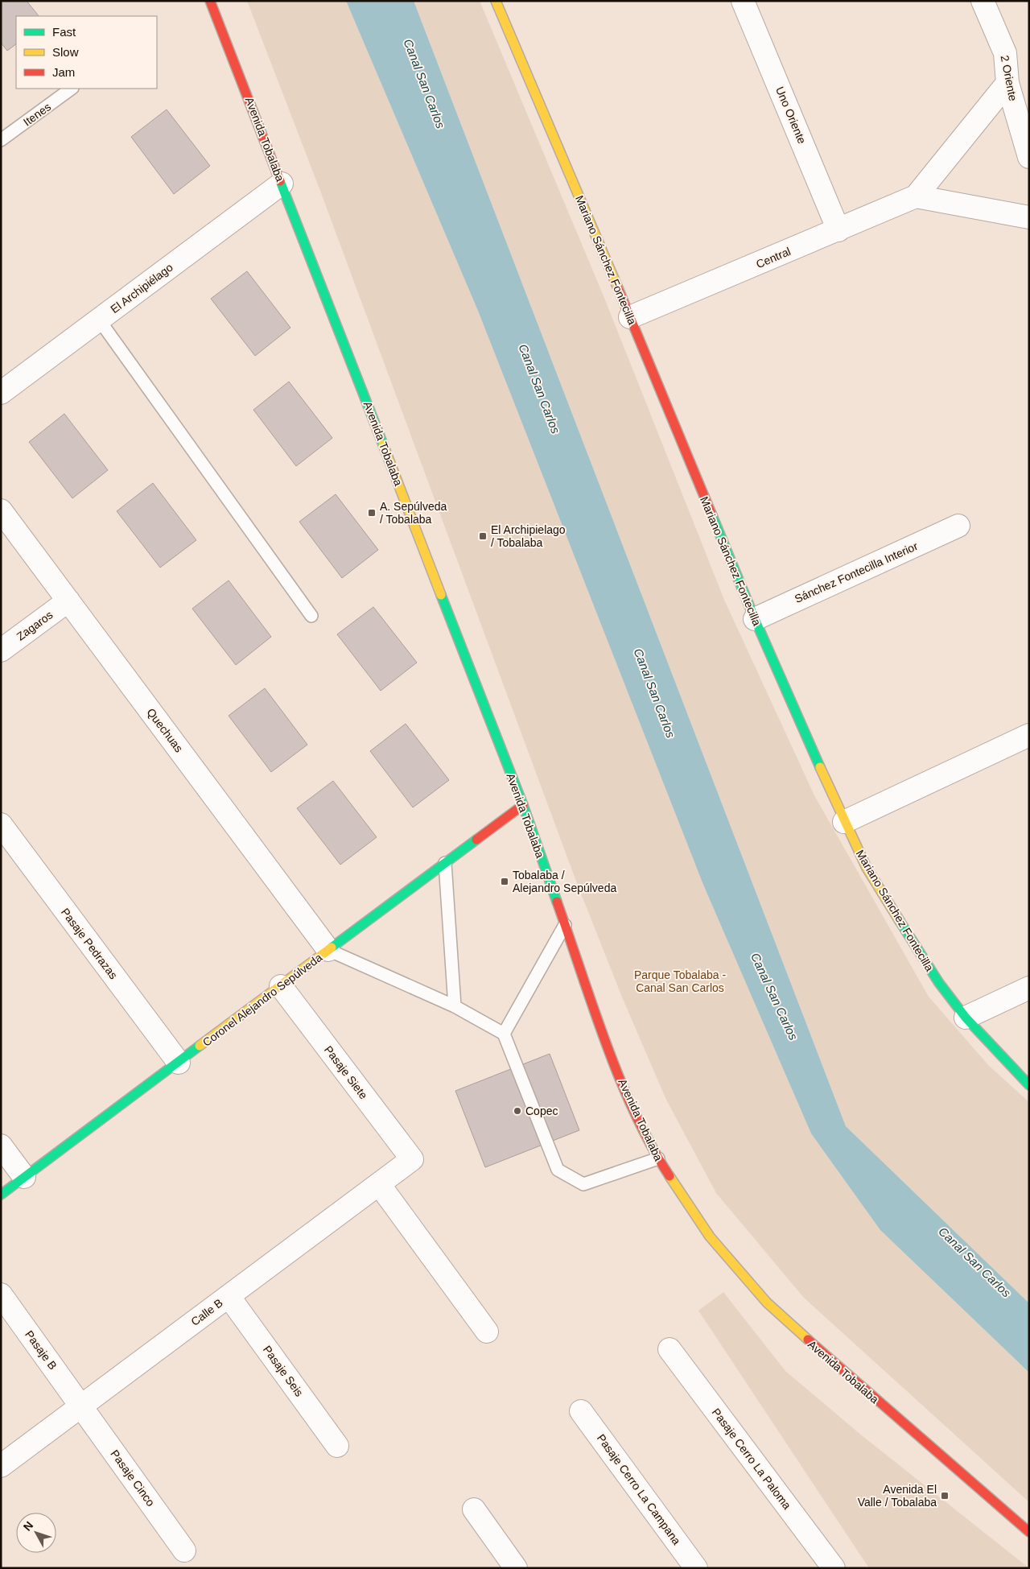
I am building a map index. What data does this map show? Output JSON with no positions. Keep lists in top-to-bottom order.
{
  "streets": {
    "street": [
      "2 Oriente",
      "Uno Oriente",
      "Avenida Tobalaba",
      "Central",
      "Mariano Sánchez Fontecilla",
      "El Archipiélago",
      "Sánchez Fontecilla Interior",
      "Zagaros",
      "Quechuas",
      "Pasaje Pedrazas",
      "Coronel Alejandro Sepúlveda",
      "Pasaje Siete",
      "Calle B",
      "Pasaje B",
      "Pasaje Seis",
      "Pasaje Cerro La Paloma",
      "Pasaje Cinco",
      "Pasaje Cerro La Campana"
    ],
    "lane": ["Itenes"]
  },
  "crossings": [
    ["2 Oriente", "Central"],
    ["Uno Oriente", "Central"],
    ["Avenida Tobalaba", "El Archipiélago"],
    ["Avenida Tobalaba", "Coronel Alejandro Sepúlveda"],
    ["Central", "Mariano Sánchez Fontecilla"],
    ["Mariano Sánchez Fontecilla", "Sánchez Fontecilla Interior"],
    ["Zagaros", "Quechuas"],
    ["Quechuas", "Coronel Alejandro Sepúlveda"],
    ["Pasaje Pedrazas", "Coronel Alejandro Sepúlveda"],
    ["Coronel Alejandro Sepúlveda", "Pasaje Siete"],
    ["Pasaje Siete", "Calle B"],
    ["Calle B", "Pasaje B"],
    ["Calle B", "Pasaje Seis"],
    ["Calle B", "Pasaje Cinco"],
    ["Pasaje B", "Pasaje Cinco"]
  ],
  "water": ["Canal San Carlos"],
  "parks": ["Parque Tobalaba - Canal San Carlos"],
  "places": {
    "transit": [
      "A. Sepúlveda / Tobalaba",
      "El Archipielago / Tobalaba",
      "Tobalaba / Alejandro Sepúlveda",
      "Avenida El Valle / Tobalaba"
    ],
    "other": ["Copec"]
  },
  "legend": ["Fast", "Slow", "Jam"],
  "north": "top left"
}
